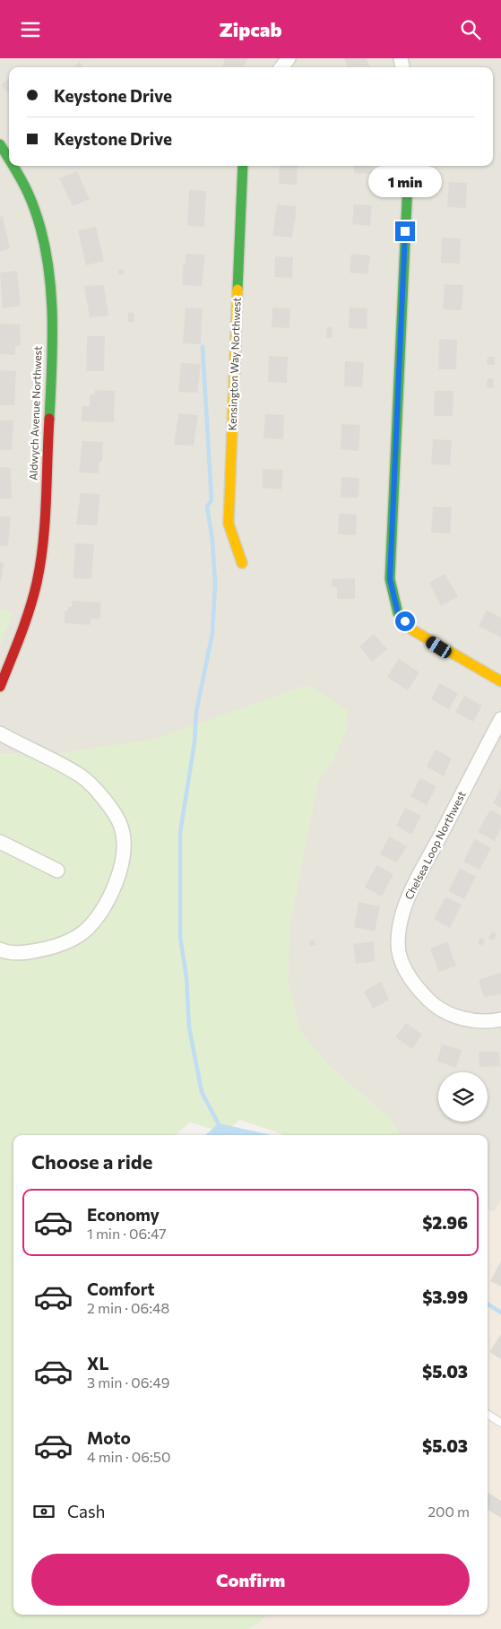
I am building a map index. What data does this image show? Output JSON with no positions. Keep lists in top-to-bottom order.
{
  "streets": {
    "street": ["Kensington Way Northwest", "Aldwych Avenue Northwest", "Chelsea Loop Northwest"]
  },
  "page": {
    "header": "Zipcab",
    "banner": ["Keystone Drive", "Keystone Drive"],
    "bubble": "1 min",
    "heading": "Choose a ride",
    "list": [
      {
        "name": "Economy",
        "note": "1 min · 06:47",
        "value": "$2.96"
      },
      {
        "name": "Comfort",
        "note": "2 min · 06:48",
        "value": "$3.99"
      },
      {
        "name": "XL",
        "note": "3 min · 06:49",
        "value": "$5.03"
      },
      {
        "name": "Moto",
        "note": "4 min · 06:50",
        "value": "$5.03"
      }
    ],
    "pay": ["Cash", "200 m"],
    "buttons": "Confirm"
  }
}
